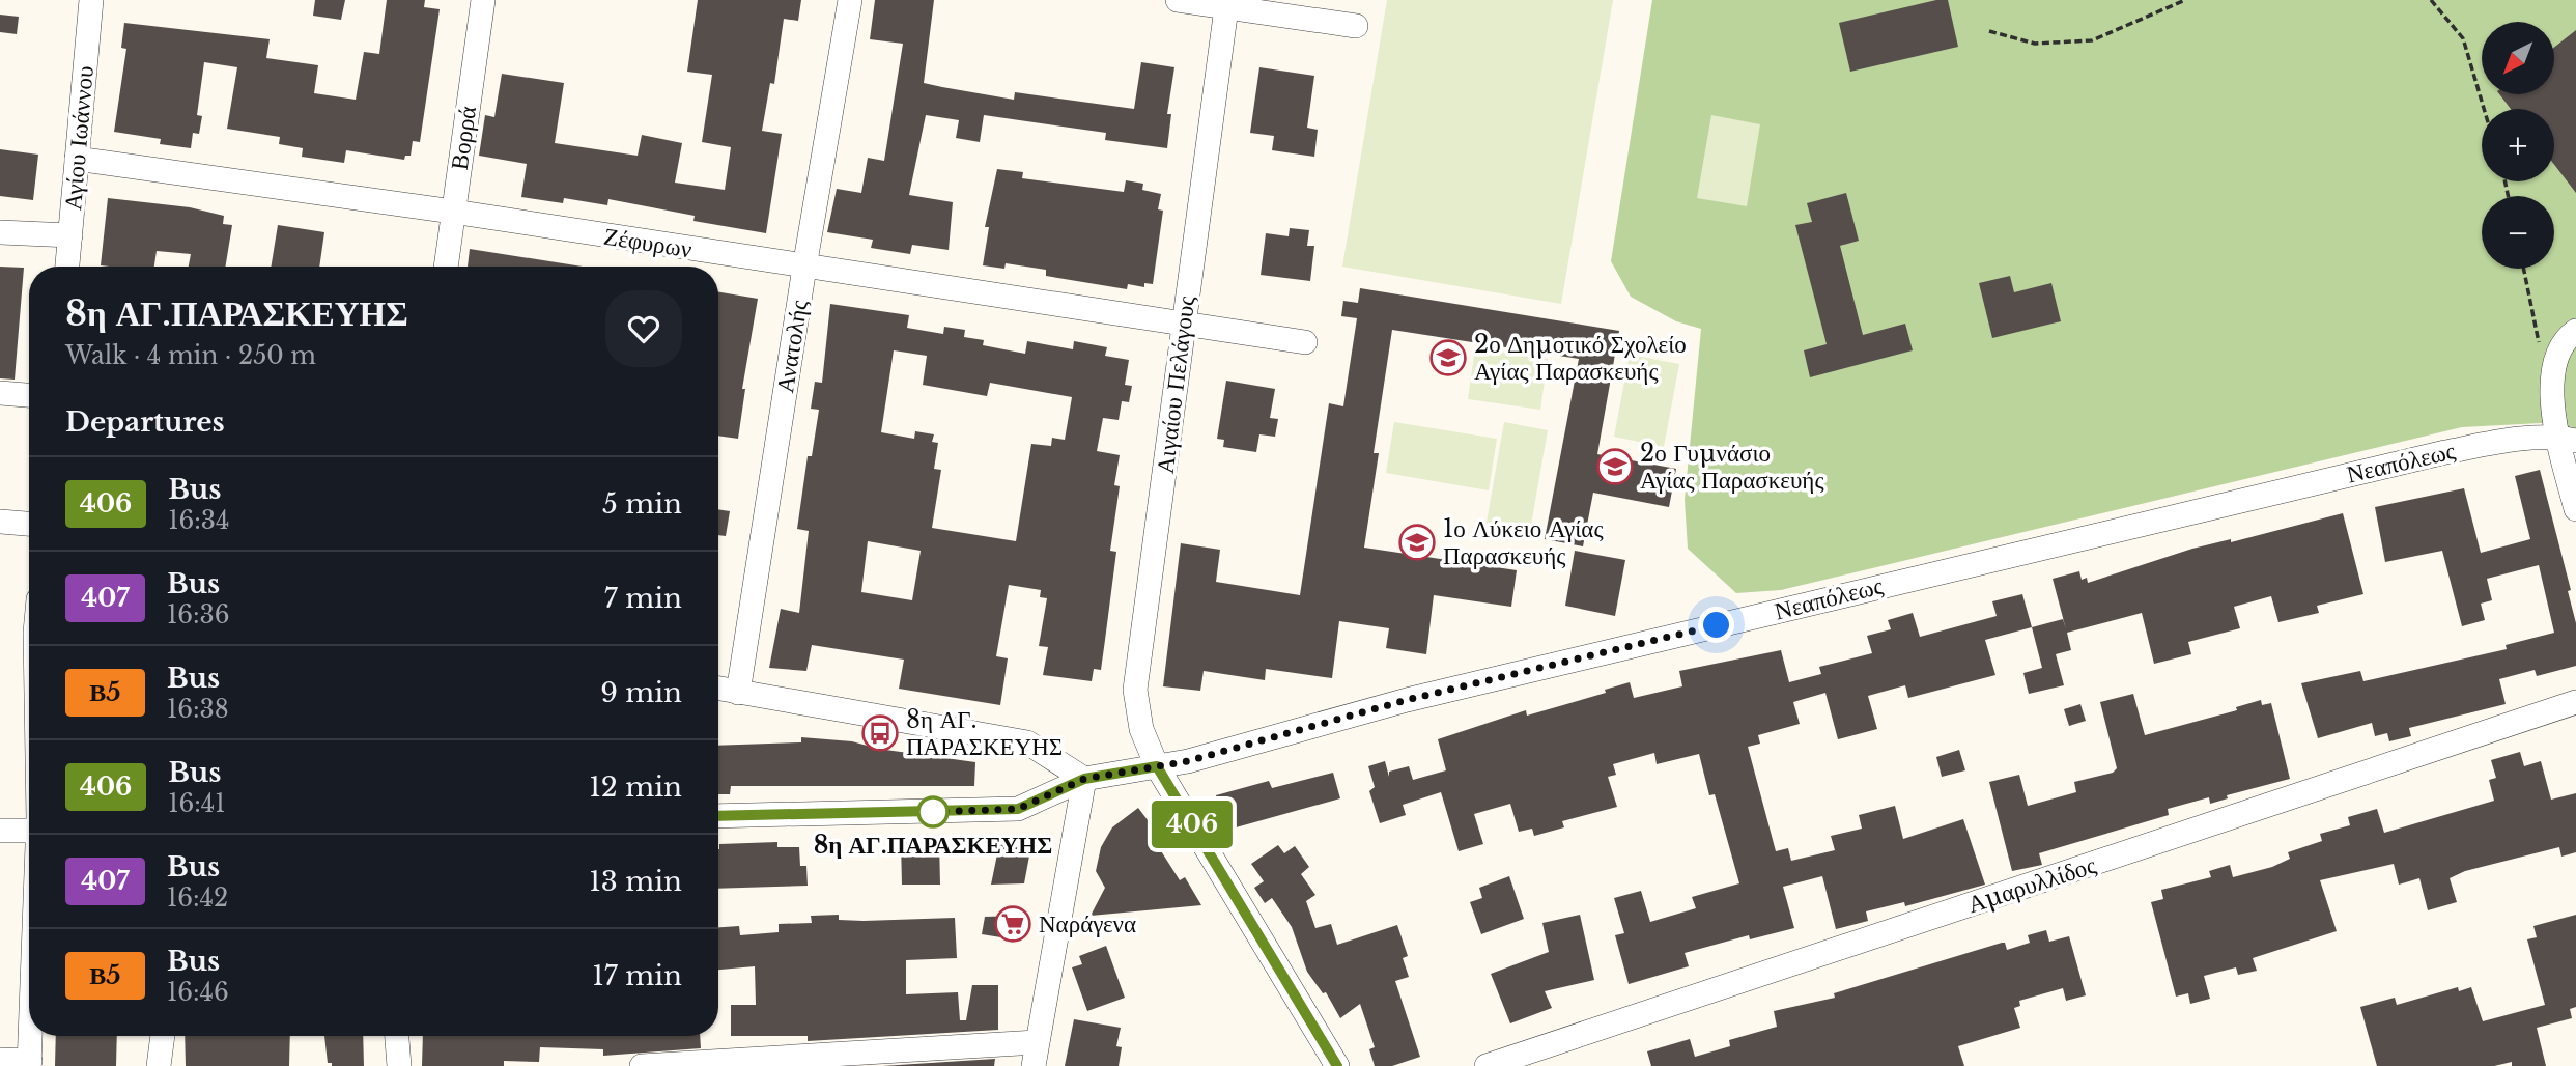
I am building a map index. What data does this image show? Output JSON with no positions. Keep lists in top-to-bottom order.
{
  "streets": {
    "street": [
      "Αγίου Ιωάννου",
      "Βορρά",
      "Ζέφυρων",
      "Ανατολής",
      "Αιγαίου Πελάγους",
      "Νεαπόλεως",
      "Αμαρυλλίδος"
    ]
  },
  "crossings": [
    ["Αγίου Ιωάννου", "Ζέφυρων"],
    ["Βορρά", "Ζέφυρων"],
    ["Ζέφυρων", "Ανατολής"],
    ["Ζέφυρων", "Αιγαίου Πελάγους"],
    ["Αιγαίου Πελάγους", "Νεαπόλεως"]
  ],
  "places": {
    "school or university": ["2ο Δημοτικό Σχολείο Αγίας Παρασκευής", "2ο Γυμνάσιο Αγίας Παρασκευής", "1ο Λύκειο Αγίας Παρασκευής"],
    "bus stop": ["8η ΑΓ. ΠΑΡΑΣΚΕΥΗΣ"],
    "other": ["8η ΑΓ.ΠΑΡΑΣΚΕΥΗΣ"],
    "supermarket": ["Ναράγενα"]
  },
  "lines": ["bus line 406"],
  "north": "bottom left",
  "page": {
    "on_map": "406",
    "map_buttons": ["+", "−"],
    "heading": [
      ["8η ΑΓ.ΠΑΡΑΣΚΕΥΗΣ", "Walk · 4 min · 250 m"],
      "Departures"
    ],
    "list": [
      {
        "mark": "406",
        "name": "Bus",
        "note": "16:34",
        "value": "5 min"
      },
      {
        "mark": "407",
        "name": "Bus",
        "note": "16:36",
        "value": "7 min"
      },
      {
        "mark": "Β5",
        "name": "Bus",
        "note": "16:38",
        "value": "9 min"
      },
      {
        "mark": "406",
        "name": "Bus",
        "note": "16:41",
        "value": "12 min"
      },
      {
        "mark": "407",
        "name": "Bus",
        "note": "16:42",
        "value": "13 min"
      },
      {
        "mark": "Β5",
        "name": "Bus",
        "note": "16:46",
        "value": "17 min"
      }
    ]
  }
}
